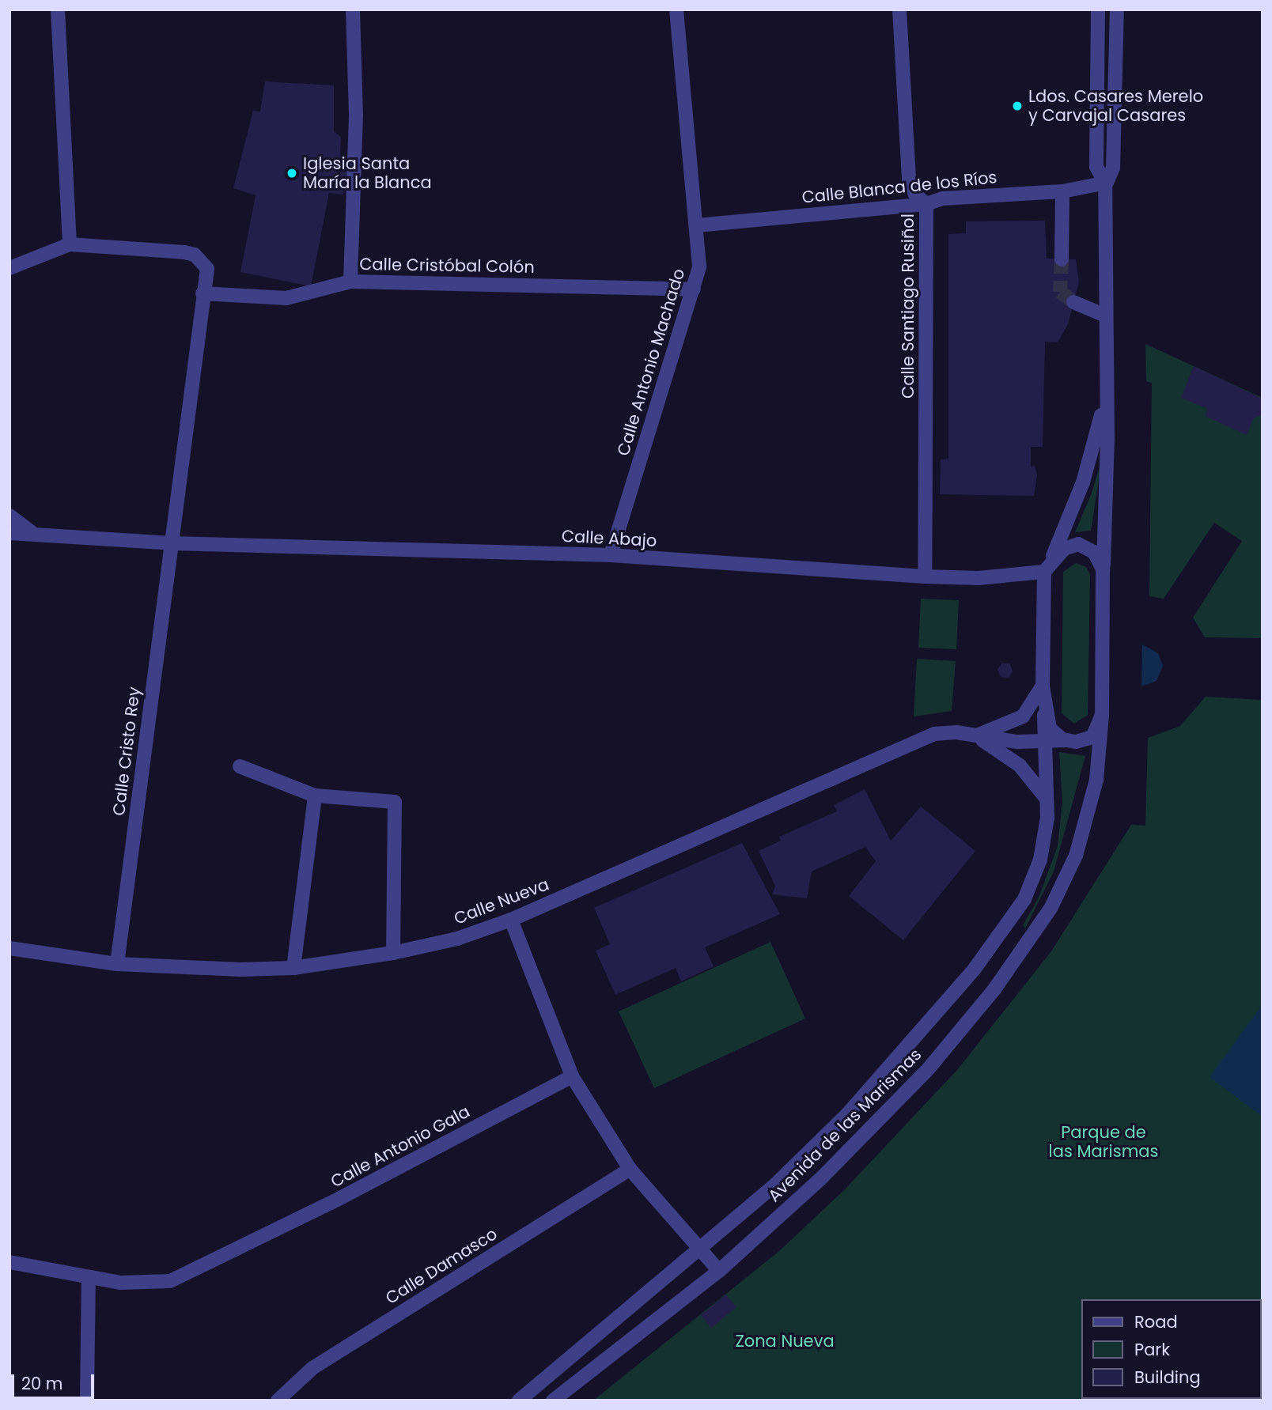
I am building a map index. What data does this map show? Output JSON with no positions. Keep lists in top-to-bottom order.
{
  "streets": {
    "street": [
      "Calle Blanca de los Ríos",
      "Calle Cristóbal Colón",
      "Calle Santiago Rusiñol",
      "Calle Antonio Machado",
      "Calle Abajo",
      "Calle Cristo Rey",
      "Calle Nueva",
      "Avenida de las Marismas",
      "Calle Antonio Gala",
      "Calle Damasco"
    ]
  },
  "crossings": [
    ["Calle Blanca de los Ríos", "Calle Santiago Rusiñol"],
    ["Calle Blanca de los Ríos", "Calle Antonio Machado"],
    ["Calle Cristóbal Colón", "Calle Antonio Machado"],
    ["Calle Cristóbal Colón", "Calle Cristo Rey"],
    ["Calle Santiago Rusiñol", "Calle Abajo"],
    ["Calle Antonio Machado", "Calle Abajo"],
    ["Calle Abajo", "Calle Cristo Rey"],
    ["Calle Abajo", "Avenida de las Marismas"],
    ["Calle Cristo Rey", "Calle Nueva"],
    ["Calle Nueva", "Avenida de las Marismas"]
  ],
  "parks": ["Parque de las Marismas", "Zona Nueva"],
  "places": ["Ldos. Casares Merelo y Carvajal Casares", "Iglesia Santa María la Blanca"],
  "legend": ["Road", "Park", "Building"],
  "scale_bar": "20 m"
}
